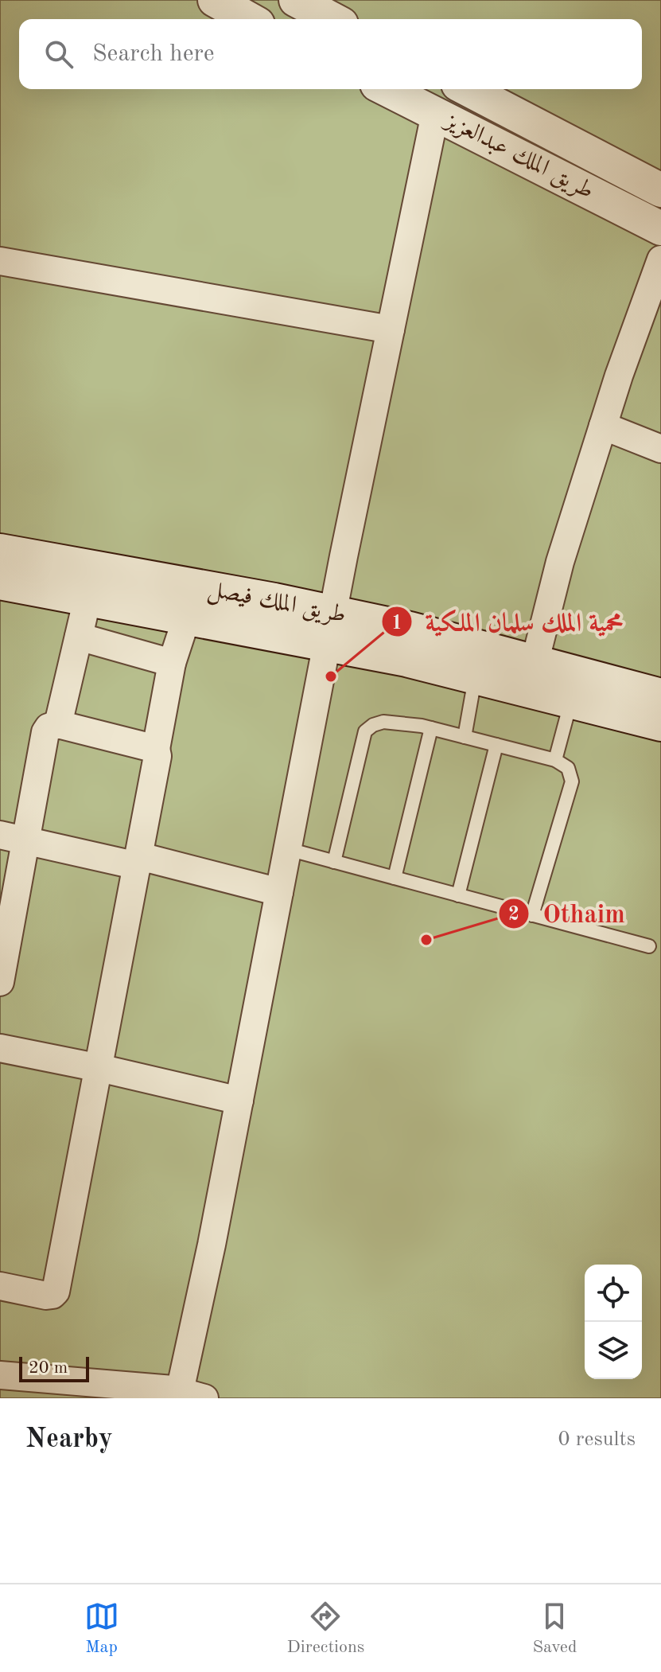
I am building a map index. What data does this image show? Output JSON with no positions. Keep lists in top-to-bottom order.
{
  "streets": {
    "main road": ["طريق الملك فيصل"],
    "street": ["طريق الملك عبدالعزيز"]
  },
  "places": ["محمية الملك سلمان الملكية", "Othaim"],
  "scale_bar": "20 m",
  "page": {
    "search": "Search here",
    "scale": "20 m",
    "heading": ["Nearby", "0 results"],
    "nav": ["Map", "Directions", "Saved"]
  }
}
